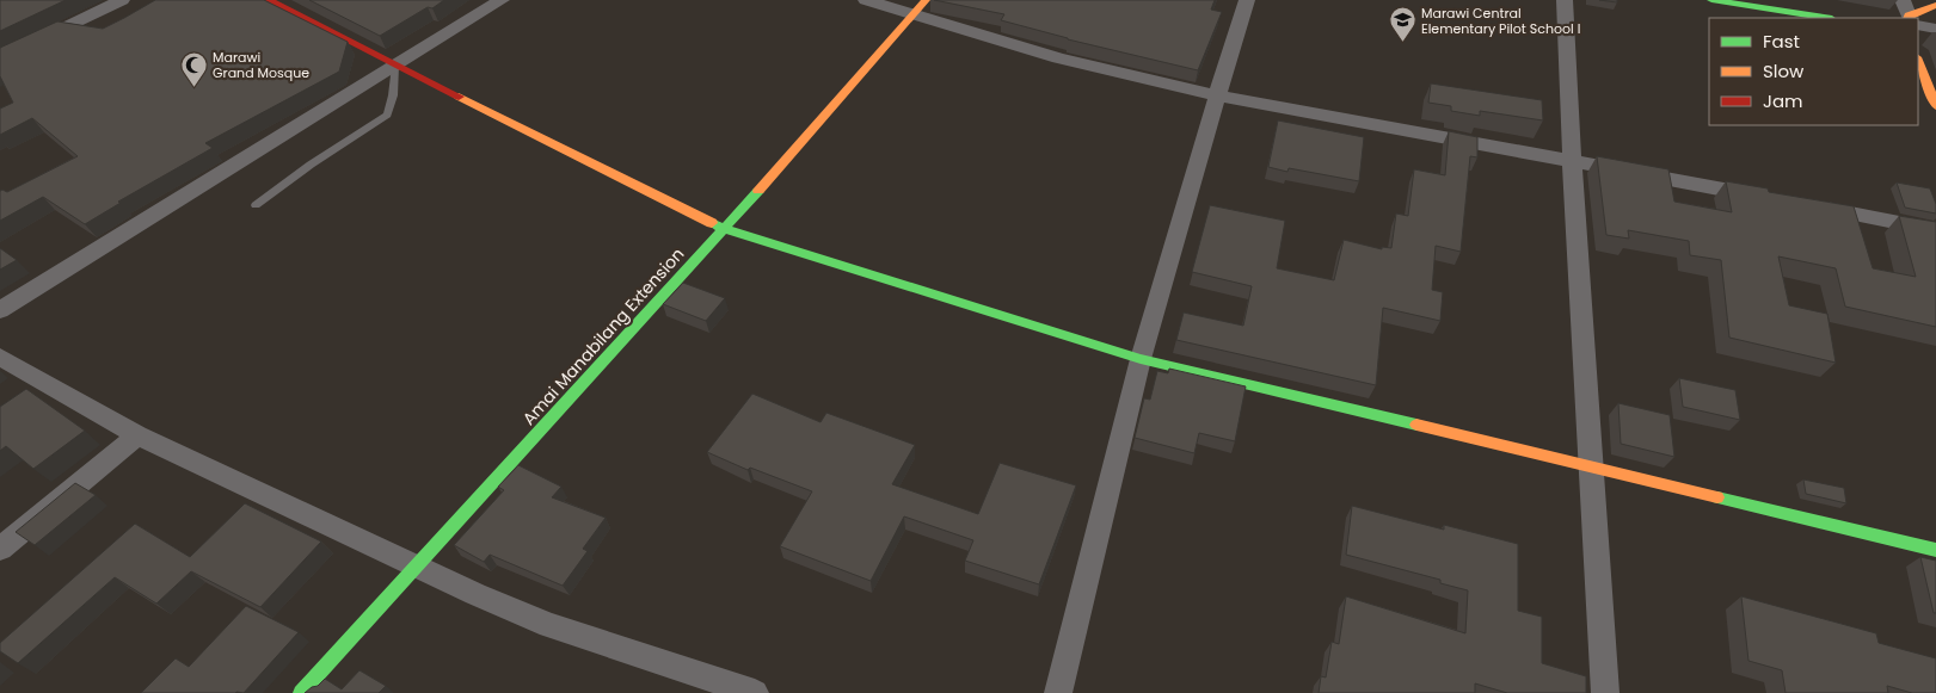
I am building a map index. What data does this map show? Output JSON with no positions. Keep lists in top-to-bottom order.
{
  "streets": {
    "street": ["Amai Manabilang Extension"]
  },
  "places": {
    "school or university": ["Marawi Central Elementary Pilot School I"],
    "mosque": ["Marawi Grand Mosque"]
  },
  "legend": ["Fast", "Slow", "Jam"]
}
